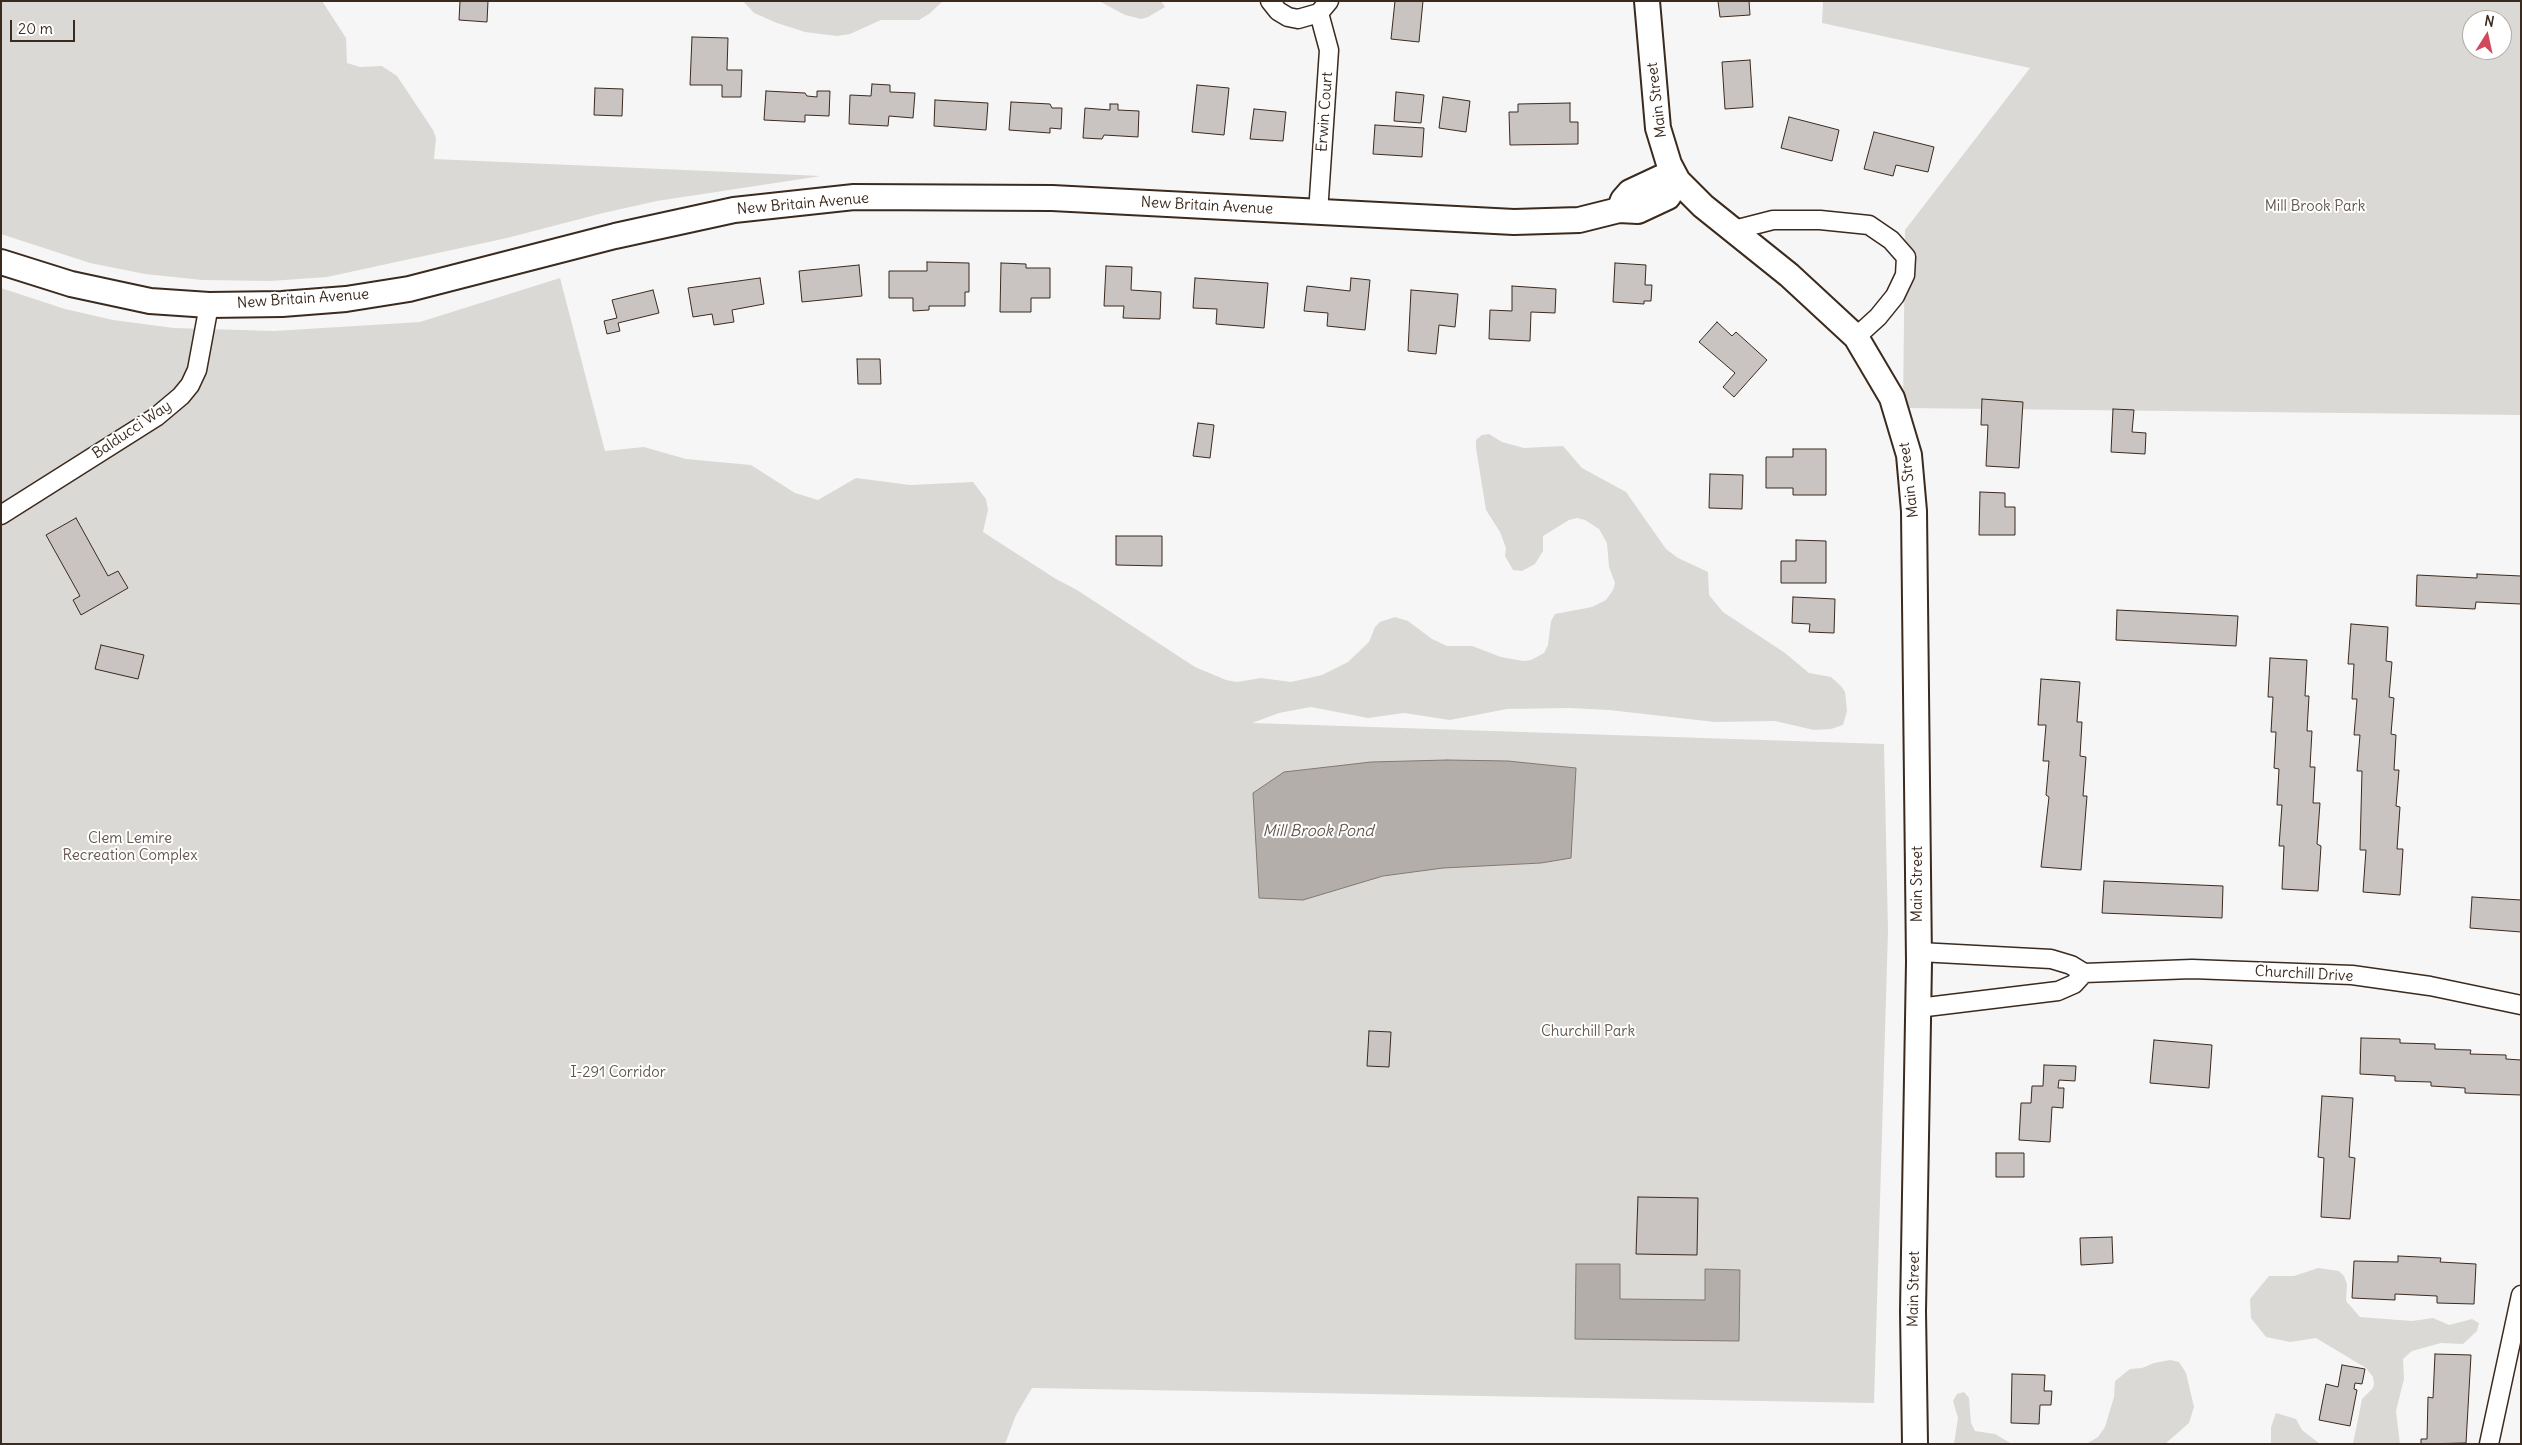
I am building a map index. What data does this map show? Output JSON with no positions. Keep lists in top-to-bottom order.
{
  "streets": {
    "main road": ["Main Street", "New Britain Avenue"],
    "street": ["Erwin Court", "Balducci Way", "Churchill Drive"]
  },
  "crossings": [
    ["Main Street", "New Britain Avenue"],
    ["Main Street", "Churchill Drive"],
    ["Erwin Court", "New Britain Avenue"],
    ["New Britain Avenue", "Balducci Way"]
  ],
  "water": ["Mill Brook Pond"],
  "parks": [
    "Mill Brook Park",
    "Clem Lemire Recreation Complex",
    "Churchill Park",
    "I-291 Corridor"
  ],
  "scale_bar": "20 m",
  "north": "top"
}
